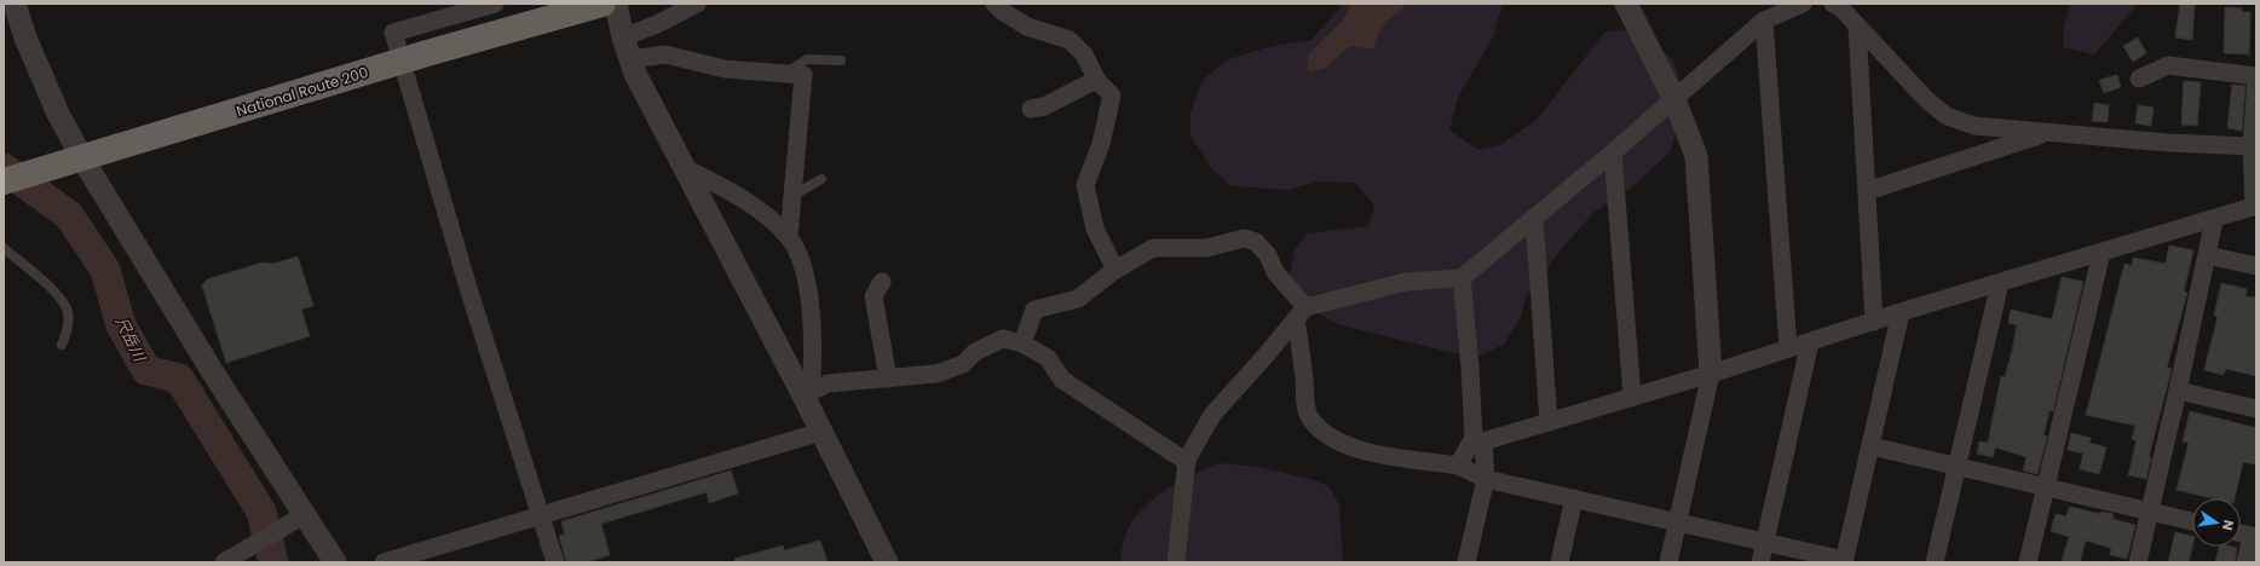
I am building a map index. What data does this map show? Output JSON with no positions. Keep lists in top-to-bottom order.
{
  "streets": {
    "highway": ["National Route 200"]
  },
  "water": ["尺岳川"],
  "north": "right"
}
